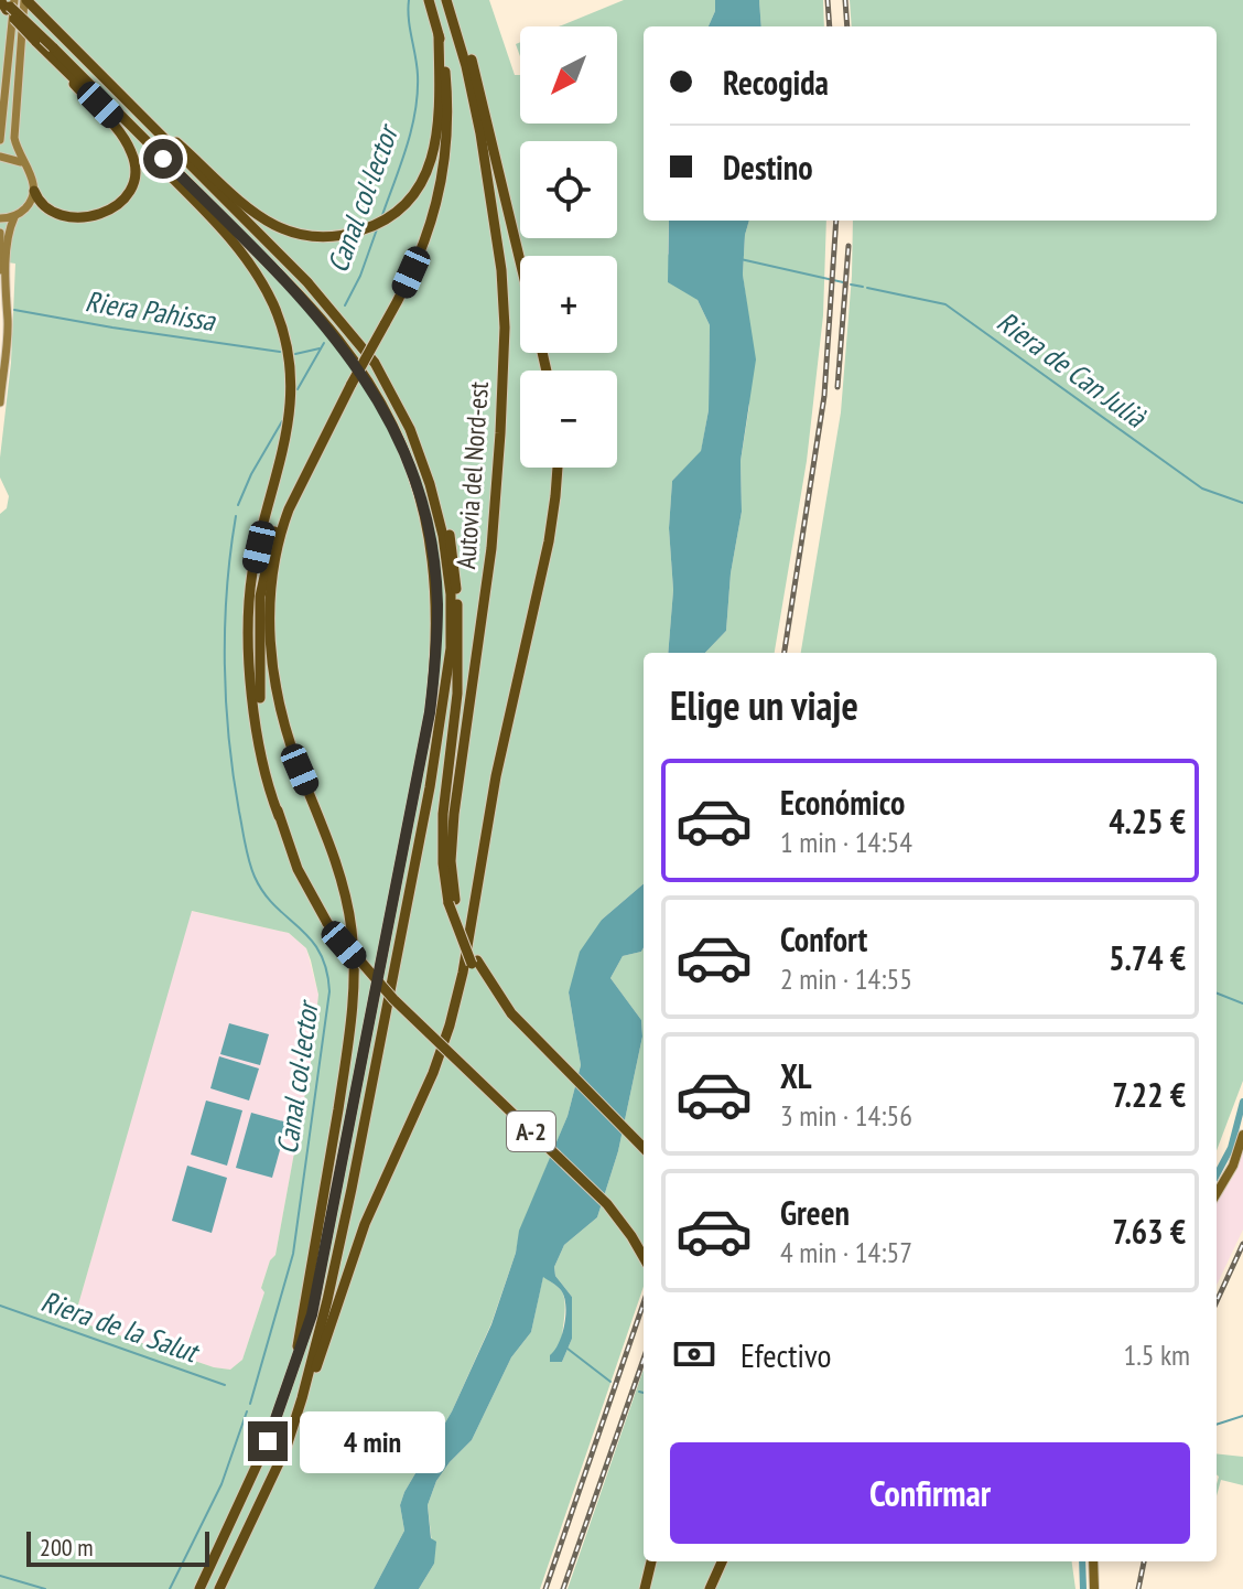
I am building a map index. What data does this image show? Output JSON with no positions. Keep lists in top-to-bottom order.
{
  "streets": {
    "highway": ["Autovia del Nord-est", "A-2"]
  },
  "water": [
    "Canal col·lector",
    "Riera Pahissa",
    "Riera de Can Julià",
    "Riera de la Salut"
  ],
  "scale_bar": "200 m",
  "north": "bottom left",
  "page": {
    "map_buttons": ["+", "−"],
    "banner": ["Recogida", "Destino"],
    "heading": "Elige un viaje",
    "list": [
      {
        "name": "Económico",
        "note": "1 min · 14:54",
        "value": "4.25 €"
      },
      {
        "name": "Confort",
        "note": "2 min · 14:55",
        "value": "5.74 €"
      },
      {
        "name": "XL",
        "note": "3 min · 14:56",
        "value": "7.22 €"
      },
      {
        "name": "Green",
        "note": "4 min · 14:57",
        "value": "7.63 €"
      }
    ],
    "pay": ["Efectivo", "1.5 km"],
    "bubble": "4 min",
    "buttons": "Confirmar",
    "scale": "200 m"
  }
}
